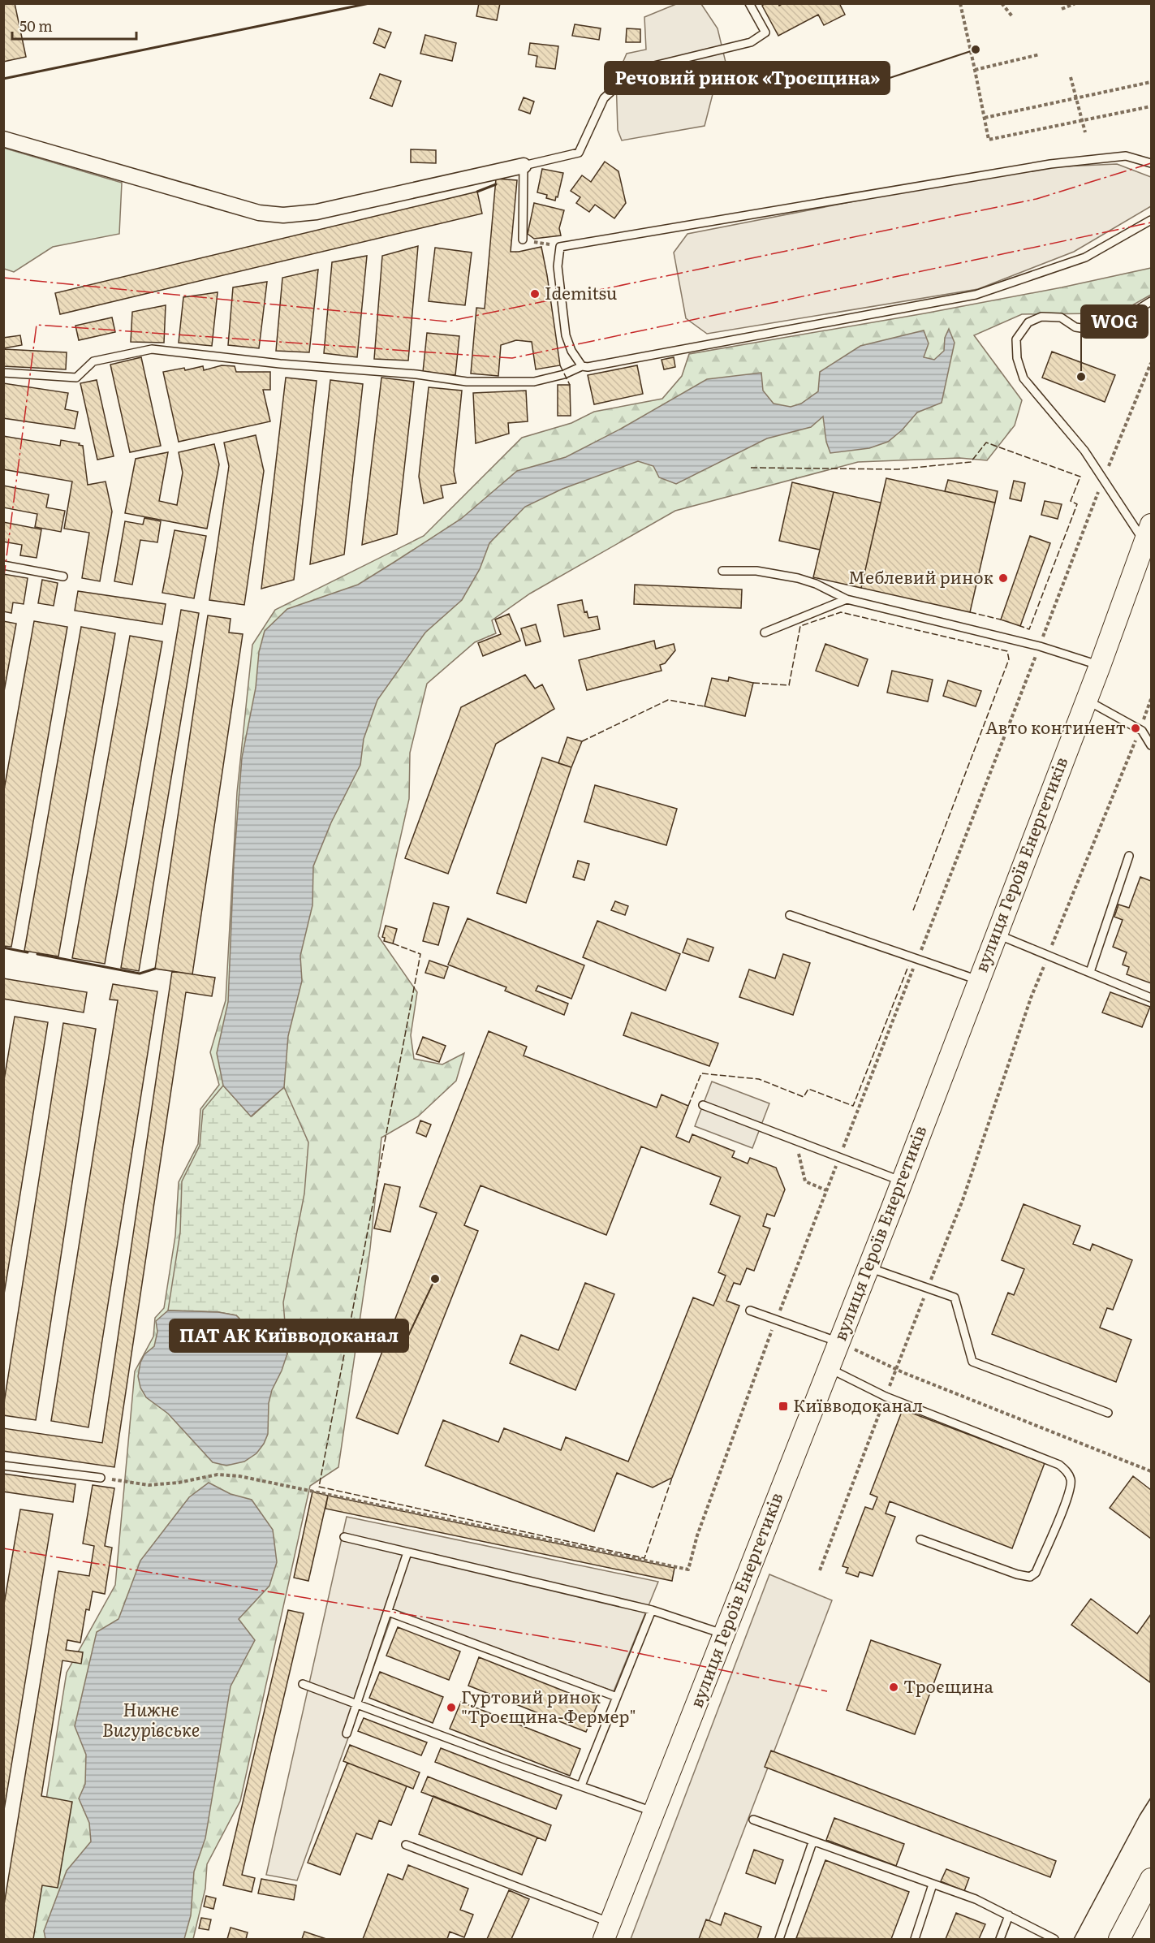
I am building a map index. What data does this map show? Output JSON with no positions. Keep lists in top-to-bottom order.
{
  "streets": {
    "street": ["вулиця Героїв Енергетиків"]
  },
  "water": ["Нижнє Вигурівське"],
  "places": {
    "other": [
      "Речовий ринок «Троєщина»",
      "Idemitsu",
      "WOG",
      "Меблевий ринок",
      "Авто континент",
      "ПАТ АК Київводоканал",
      "Троєщина",
      "Гуртовий ринок \"Троєщина-Фермер\""
    ],
    "transit": ["Київводоканал"]
  },
  "scale_bar": "50 m"
}
